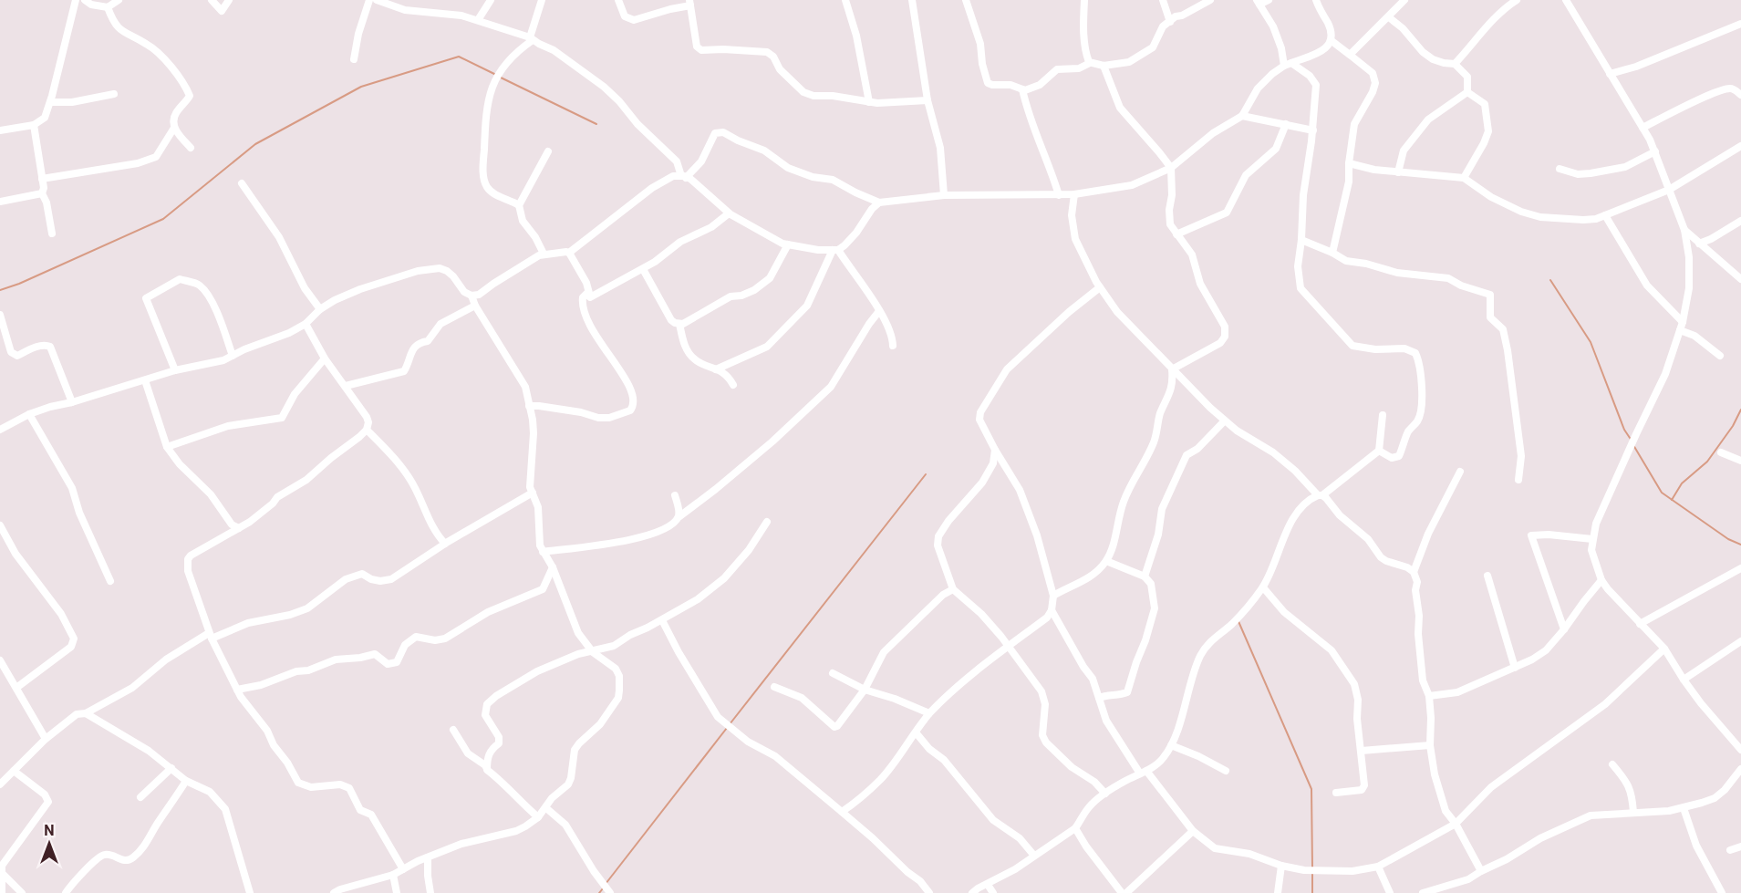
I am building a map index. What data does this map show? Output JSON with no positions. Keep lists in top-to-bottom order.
{
  "north": "top"
}
